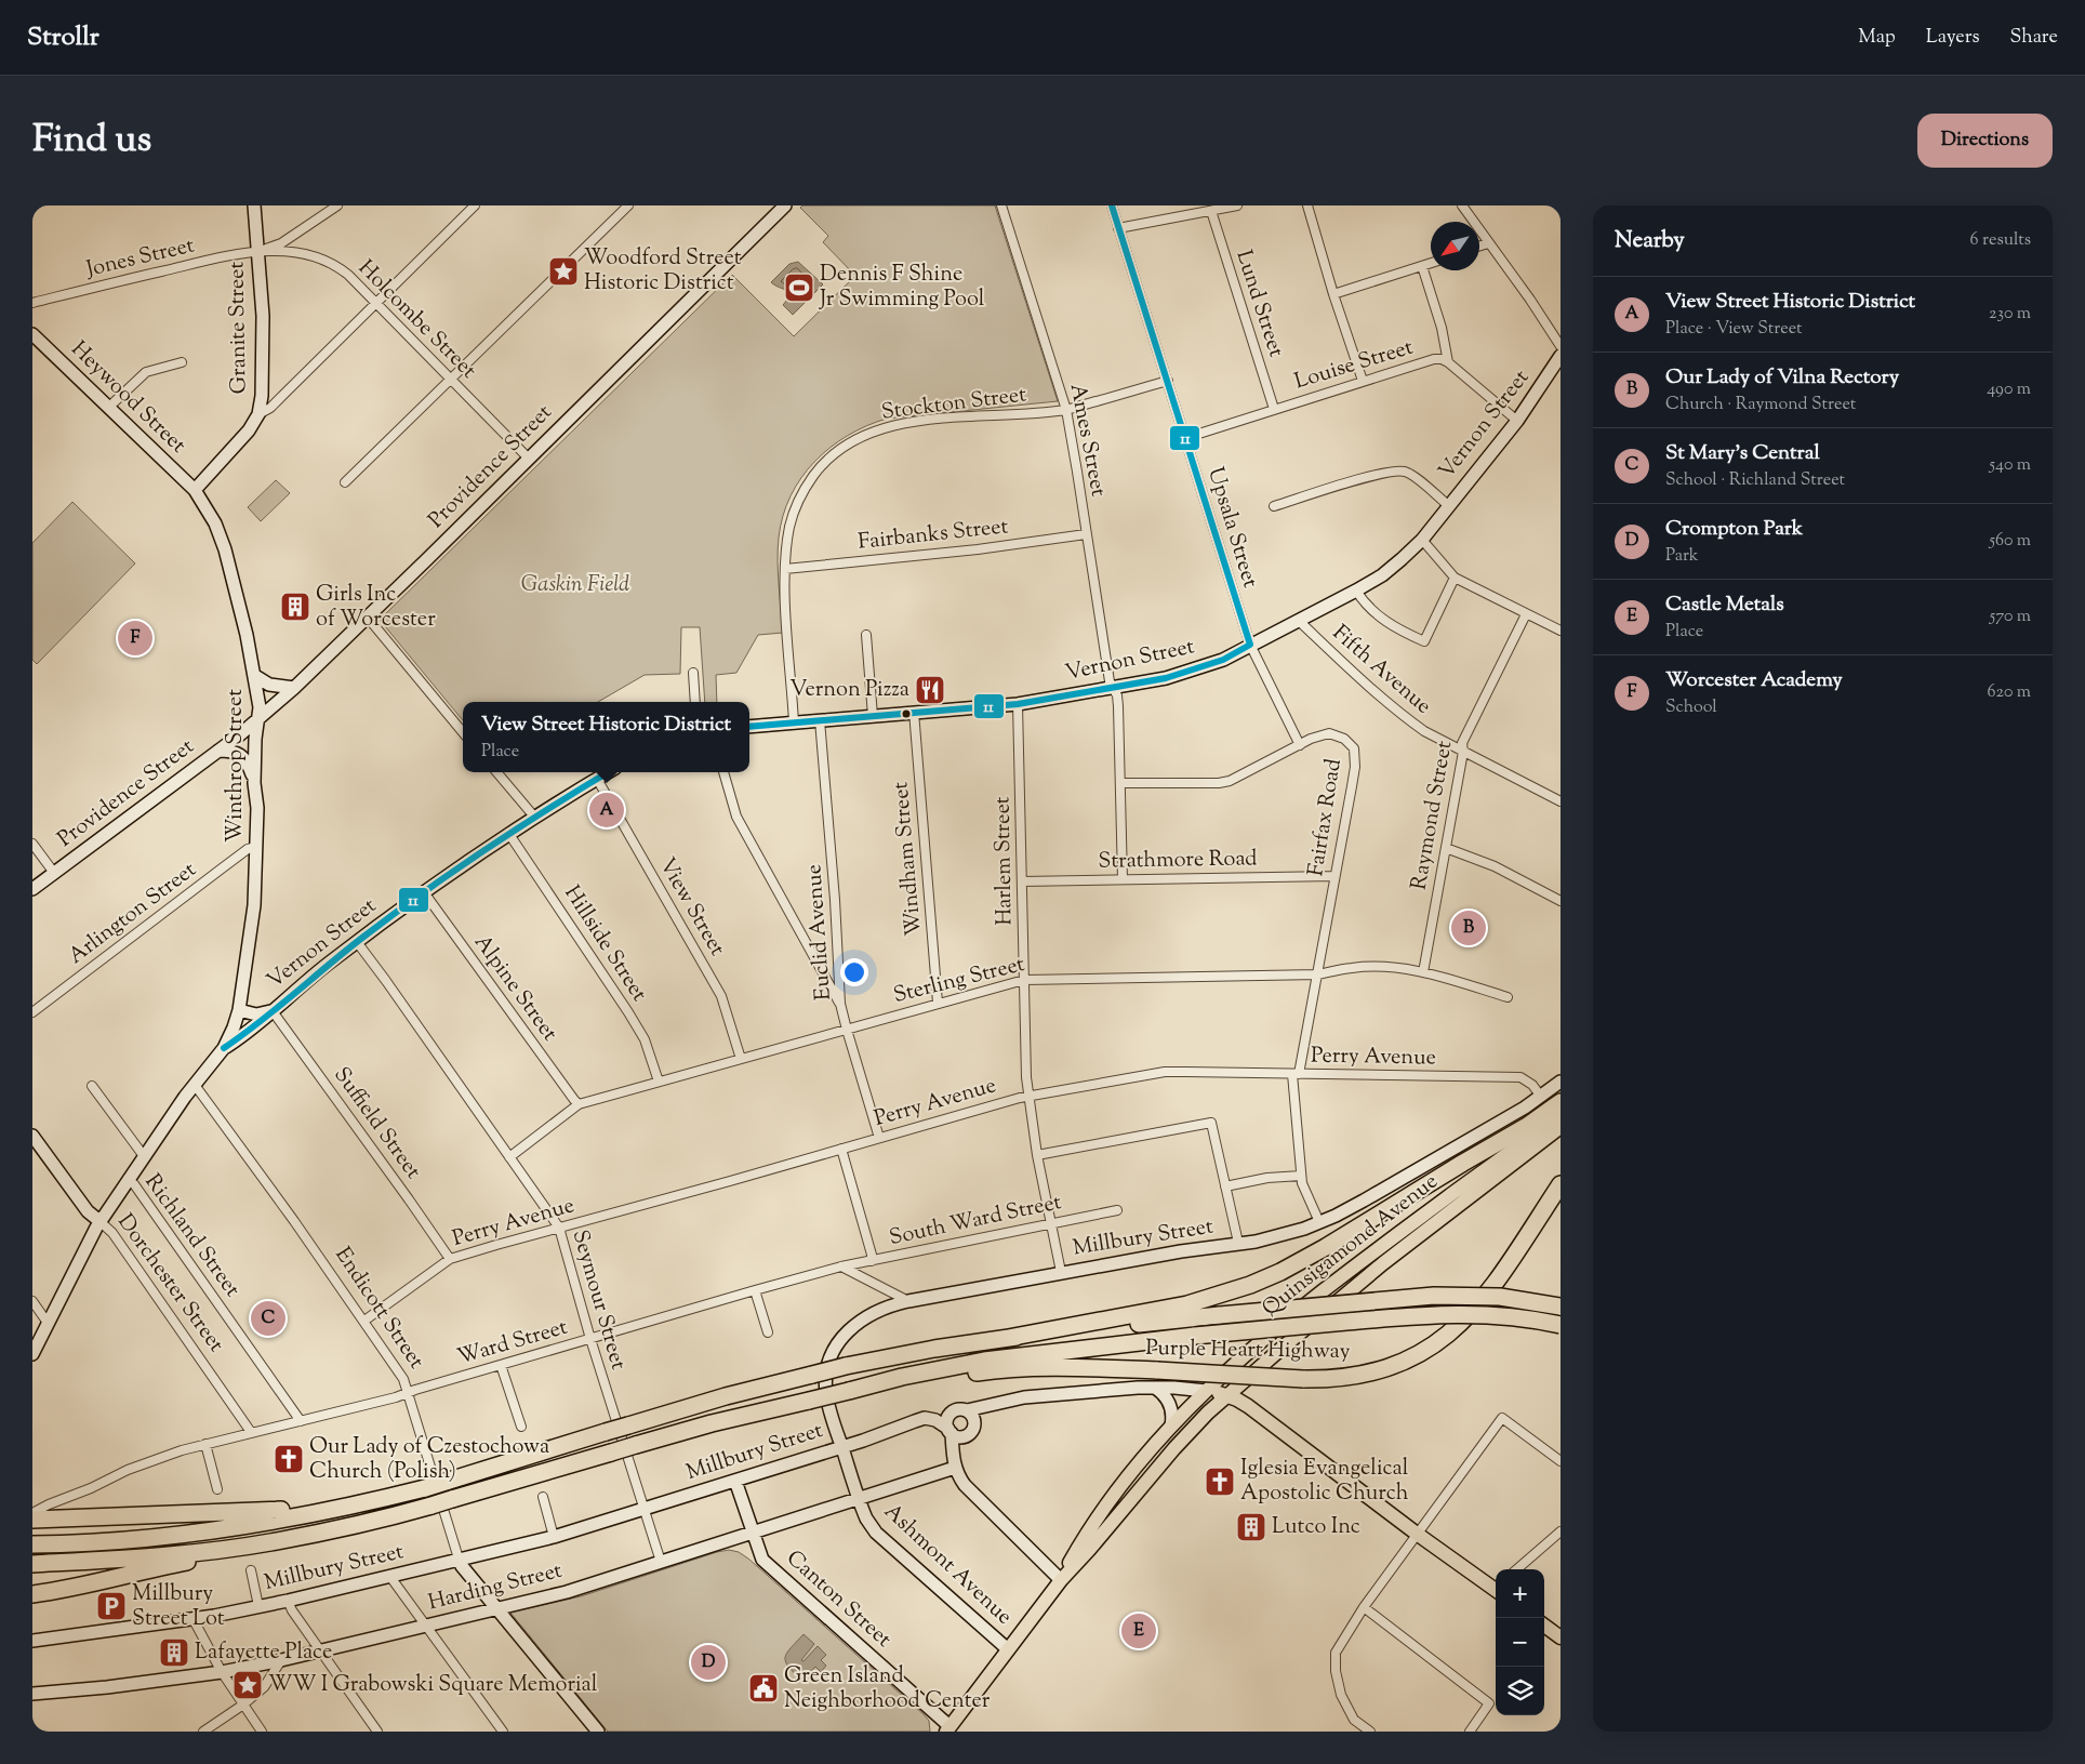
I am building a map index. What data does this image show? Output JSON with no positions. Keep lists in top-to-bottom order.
{
  "streets": {
    "highway": ["Purple Heart Highway"],
    "main road": [
      "Granite Street",
      "Heywood Street",
      "Vernon Street",
      "Providence Street",
      "Winthrop Street",
      "Millbury Street",
      "Quinsigamond Avenue",
      "Dorchester Street",
      "Endicott Street",
      "Ashmont Avenue",
      "Harding Street",
      "Canton Street"
    ],
    "street": [
      "Jones Street",
      "Lund Street",
      "Holcombe Street",
      "Louise Street",
      "Stockton Street",
      "Ames Street",
      "Upsala Street",
      "Fairbanks Street",
      "Fifth Avenue",
      "Raymond Street",
      "Fairfax Road",
      "Windham Street",
      "Harlem Street",
      "Strathmore Road",
      "View Street",
      "Arlington Street",
      "Euclid Avenue",
      "Hillside Street",
      "Sterling Street",
      "Alpine Street",
      "Perry Avenue",
      "Suffield Street",
      "South Ward Street",
      "Richland Street",
      "Seymour Street",
      "Ward Street"
    ]
  },
  "crossings": [
    ["Jones Street", "Holcombe Street"],
    ["Jones Street", "Granite Street"],
    ["Lund Street", "Louise Street"],
    ["Holcombe Street", "Granite Street"],
    ["Holcombe Street", "Providence Street"],
    ["Granite Street", "Heywood Street"],
    ["Granite Street", "Winthrop Street"],
    ["Louise Street", "Vernon Street"],
    ["Louise Street", "Upsala Street"],
    ["Heywood Street", "Winthrop Street"],
    ["Stockton Street", "Vernon Street"],
    ["Stockton Street", "Ames Street"],
    ["Stockton Street", "Upsala Street"],
    ["Stockton Street", "Fairbanks Street"],
    ["Vernon Street", "Ames Street"],
    ["Vernon Street", "Upsala Street"],
    ["Vernon Street", "Fifth Avenue"],
    ["Vernon Street", "Winthrop Street"],
    ["Vernon Street", "Windham Street"],
    ["Vernon Street", "Harlem Street"],
    ["Vernon Street", "View Street"],
    ["Vernon Street", "Euclid Avenue"],
    ["Vernon Street", "Hillside Street"],
    ["Vernon Street", "Alpine Street"],
    ["Vernon Street", "Suffield Street"],
    ["Vernon Street", "Seymour Street"],
    ["Ames Street", "Fairbanks Street"],
    ["Ames Street", "Fairfax Road"],
    ["Ames Street", "Strathmore Road"],
    ["Providence Street", "Winthrop Street"],
    ["Upsala Street", "Fairfax Road"],
    ["Fifth Avenue", "Raymond Street"],
    ["Winthrop Street", "Arlington Street"],
    ["Raymond Street", "Sterling Street"],
    ["Fairfax Road", "Strathmore Road"],
    ["Fairfax Road", "Sterling Street"],
    ["Fairfax Road", "Perry Avenue"],
    ["Fairfax Road", "Millbury Street"],
    ["Windham Street", "Sterling Street"],
    ["Harlem Street", "Strathmore Road"],
    ["Harlem Street", "Sterling Street"],
    ["Harlem Street", "Perry Avenue"],
    ["Harlem Street", "South Ward Street"],
    ["Harlem Street", "Millbury Street"],
    ["View Street", "Sterling Street"],
    ["Euclid Avenue", "Sterling Street"],
    ["Euclid Avenue", "Perry Avenue"],
    ["Hillside Street", "Sterling Street"],
    ["Sterling Street", "Alpine Street"],
    ["Sterling Street", "Seymour Street"],
    ["Perry Avenue", "Suffield Street"],
    ["Perry Avenue", "Millbury Street"],
    ["Perry Avenue", "Seymour Street"],
    ["Perry Avenue", "Endicott Street"],
    ["South Ward Street", "Ward Street"],
    ["Richland Street", "Ward Street"],
    ["Millbury Street", "Seymour Street"],
    ["Millbury Street", "Endicott Street"],
    ["Millbury Street", "Ashmont Avenue"],
    ["Millbury Street", "Canton Street"],
    ["Quinsigamond Avenue", "Ashmont Avenue"],
    ["Quinsigamond Avenue", "Canton Street"],
    ["Dorchester Street", "Ward Street"],
    ["Seymour Street", "Ward Street"],
    ["Seymour Street", "Harding Street"],
    ["Endicott Street", "Ward Street"],
    ["Endicott Street", "Harding Street"],
    ["Ashmont Avenue", "Harding Street"],
    ["Harding Street", "Canton Street"]
  ],
  "parks": ["Gaskin Field"],
  "places": {
    "place": ["Woodford Street Historic District", "WW I Grabowski Square Memorial"],
    "sports": ["Dennis F Shine Jr Swimming Pool"],
    "building": ["Girls Inc of Worcester", "Lutco Inc", "Lafayette Place"],
    "restaurant": ["Vernon Pizza"],
    "church": ["Our Lady of Czestochowa Church (Polish)", "Iglesia Evangelical Apostolic Church"],
    "parking": ["Millbury Street Lot"],
    "public building": ["Green Island Neighborhood Center"]
  },
  "lines": ["transit line 11"],
  "north": "bottom left",
  "page": {
    "header": "Strollr",
    "nav": ["Map", "Layers", "Share"],
    "title": "Find us",
    "buttons": "Directions",
    "heading": ["Nearby", "6 results"],
    "list": [
      {
        "mark": "A",
        "name": "View Street Historic District",
        "note": "Place · View Street",
        "value": "230 m"
      },
      {
        "mark": "B",
        "name": "Our Lady of Vilna Rectory",
        "note": "Church · Raymond Street",
        "value": "490 m"
      },
      {
        "mark": "C",
        "name": "St Mary's Central",
        "note": "School · Richland Street",
        "value": "540 m"
      },
      {
        "mark": "D",
        "name": "Crompton Park",
        "note": "Park",
        "value": "560 m"
      },
      {
        "mark": "E",
        "name": "Castle Metals",
        "note": "Place",
        "value": "570 m"
      },
      {
        "mark": "F",
        "name": "Worcester Academy",
        "note": "School",
        "value": "620 m"
      }
    ],
    "pins": [
      "F",
      "A",
      "B",
      "C",
      "E",
      "D"
    ],
    "popup": ["View Street Historic District", "Place"],
    "map_buttons": ["+", "−"]
  }
}
